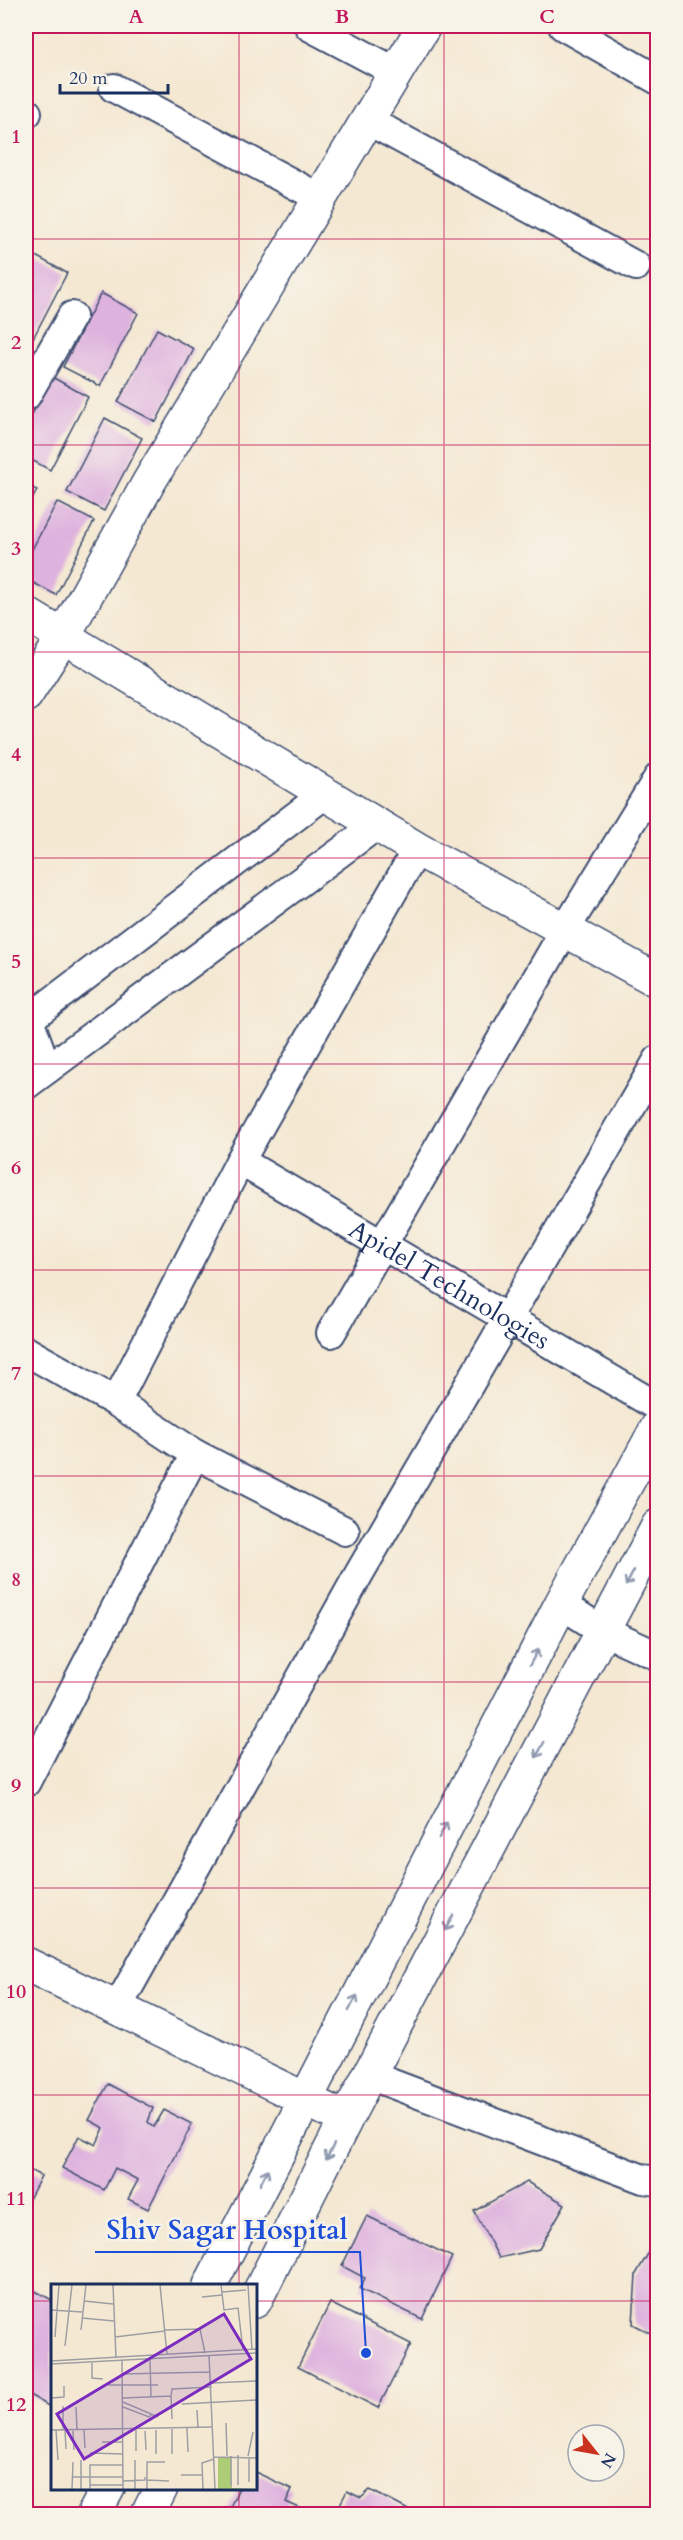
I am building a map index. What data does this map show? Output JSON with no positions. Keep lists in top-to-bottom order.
{
  "streets": {
    "street": ["Apidel Technologies"]
  },
  "places": ["Shiv Sagar Hospital"],
  "scale_bar": "20 m",
  "north": "bottom right",
  "grid": {
    "columns": ["A", "B", "C"],
    "rows": [
      "1",
      "2",
      "3",
      "4",
      "5",
      "6",
      "7",
      "8",
      "9",
      "10",
      "11",
      "12"
    ]
  }
}
